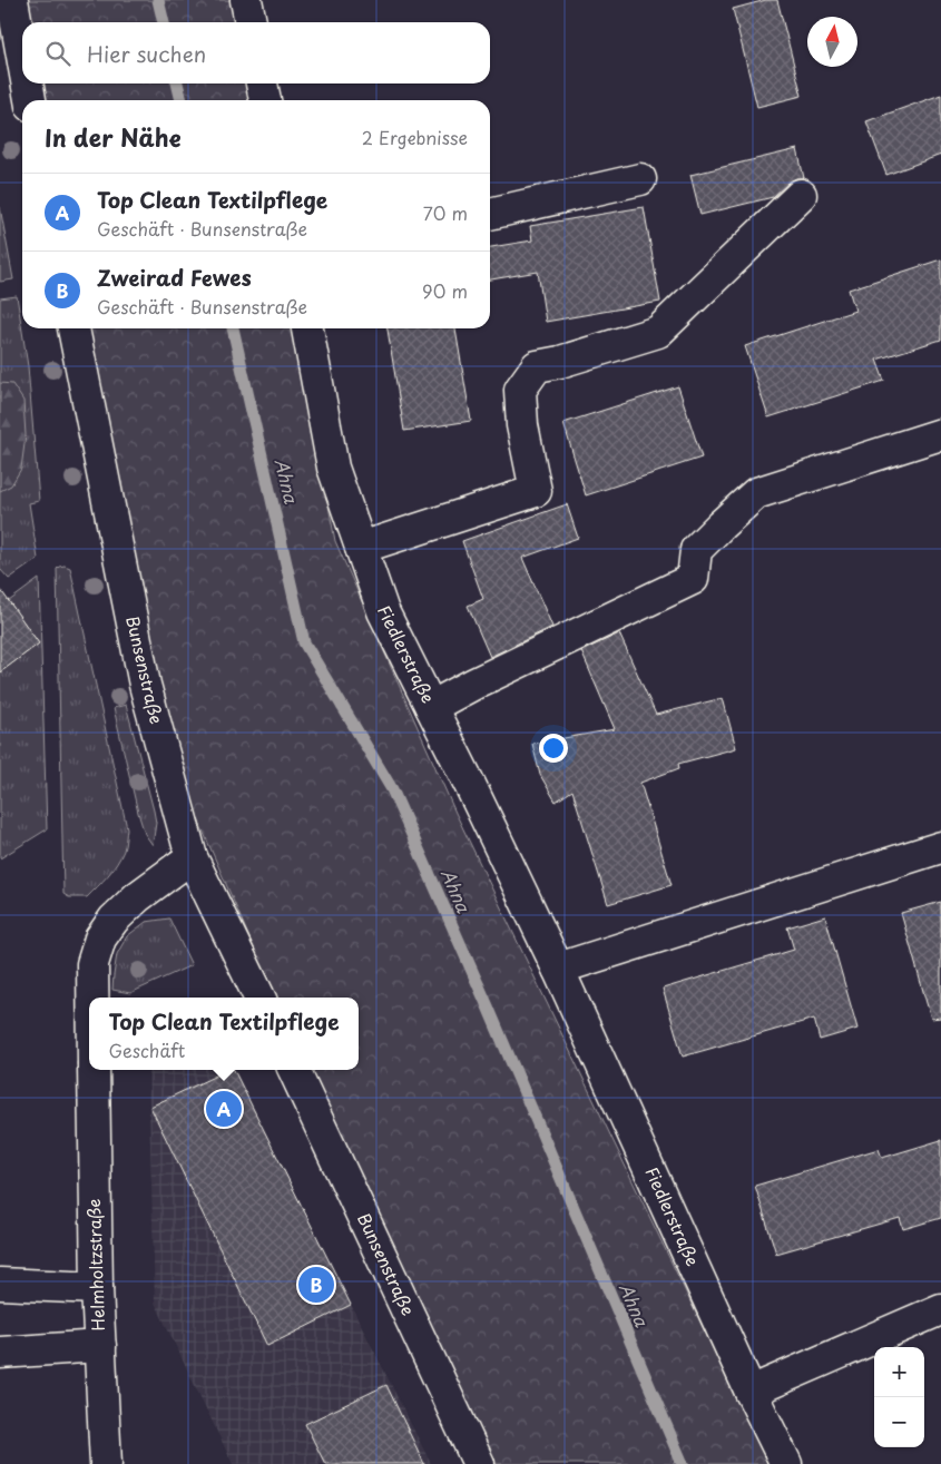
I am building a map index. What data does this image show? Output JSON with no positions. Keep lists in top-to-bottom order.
{
  "streets": {
    "street": ["Fiedlerstraße", "Bunsenstraße", "Helmholtzstraße"]
  },
  "crossings": [
    ["Bunsenstraße", "Helmholtzstraße"]
  ],
  "water": ["Ahna"],
  "north": "top",
  "page": {
    "search": "Hier suchen",
    "heading": ["In der Nähe", "2 Ergebnisse"],
    "list": [
      {
        "mark": "A",
        "name": "Top Clean Textilpflege",
        "note": "Geschäft · Bunsenstraße",
        "value": "70 m"
      },
      {
        "mark": "B",
        "name": "Zweirad Fewes",
        "note": "Geschäft · Bunsenstraße",
        "value": "90 m"
      }
    ],
    "popup": ["Top Clean Textilpflege", "Geschäft"],
    "pins": ["A", "B"],
    "map_buttons": ["+", "−"]
  }
}
